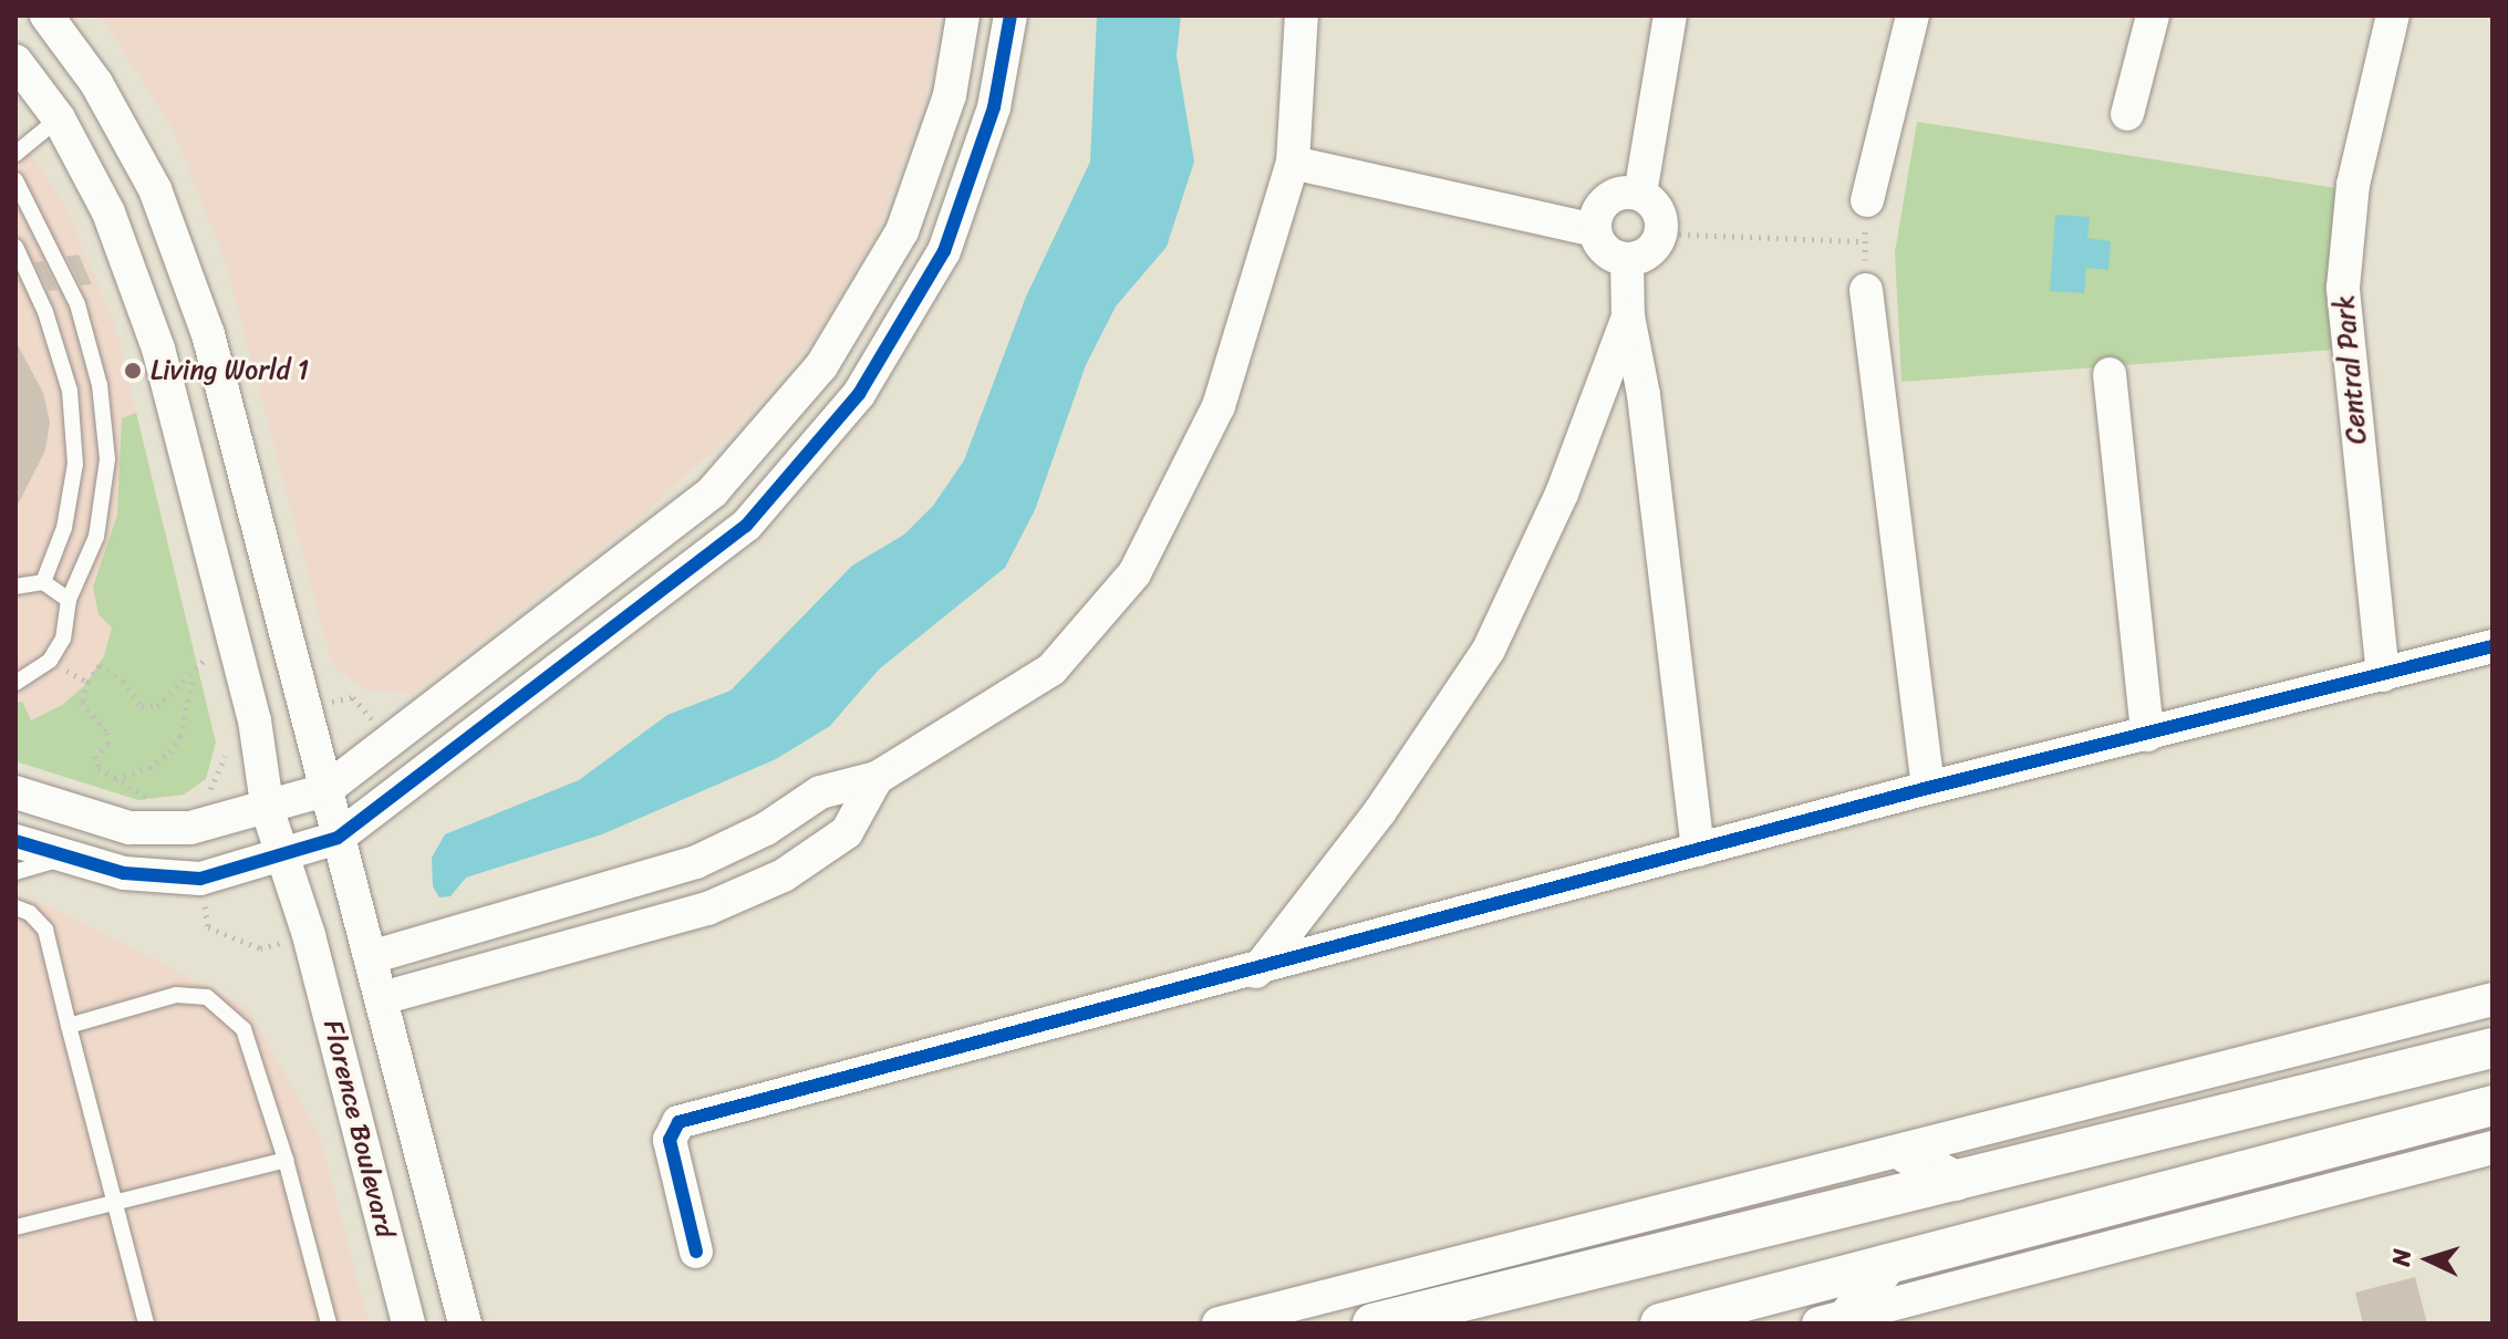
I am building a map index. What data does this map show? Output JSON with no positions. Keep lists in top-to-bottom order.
{
  "streets": {
    "street": ["Central Park", "Florence Boulevard"]
  },
  "places": ["Living World 1"],
  "north": "left"
}
